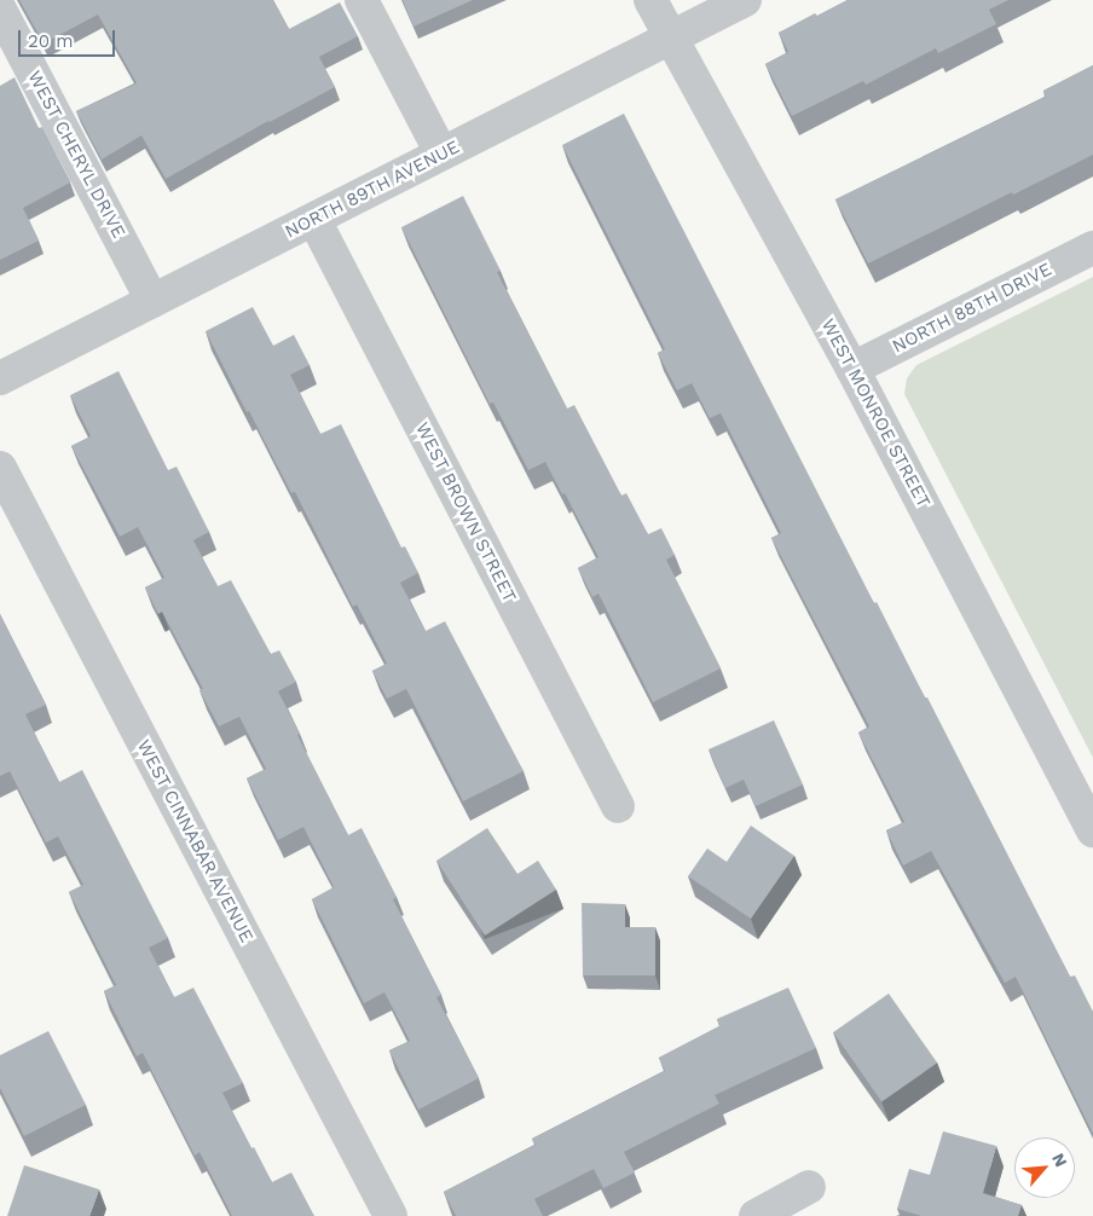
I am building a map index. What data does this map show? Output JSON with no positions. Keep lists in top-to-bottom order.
{
  "streets": {
    "street": [
      "WEST CHERYL DRIVE",
      "NORTH 89TH AVENUE",
      "NORTH 88TH DRIVE",
      "WEST MONROE STREET",
      "WEST BROWN STREET",
      "WEST CINNABAR AVENUE"
    ]
  },
  "crossings": [
    ["WEST CHERYL DRIVE", "NORTH 89TH AVENUE"],
    ["NORTH 89TH AVENUE", "WEST MONROE STREET"],
    ["NORTH 89TH AVENUE", "WEST BROWN STREET"],
    ["NORTH 88TH DRIVE", "WEST MONROE STREET"]
  ],
  "scale_bar": "20 m",
  "north": "top right"
}
